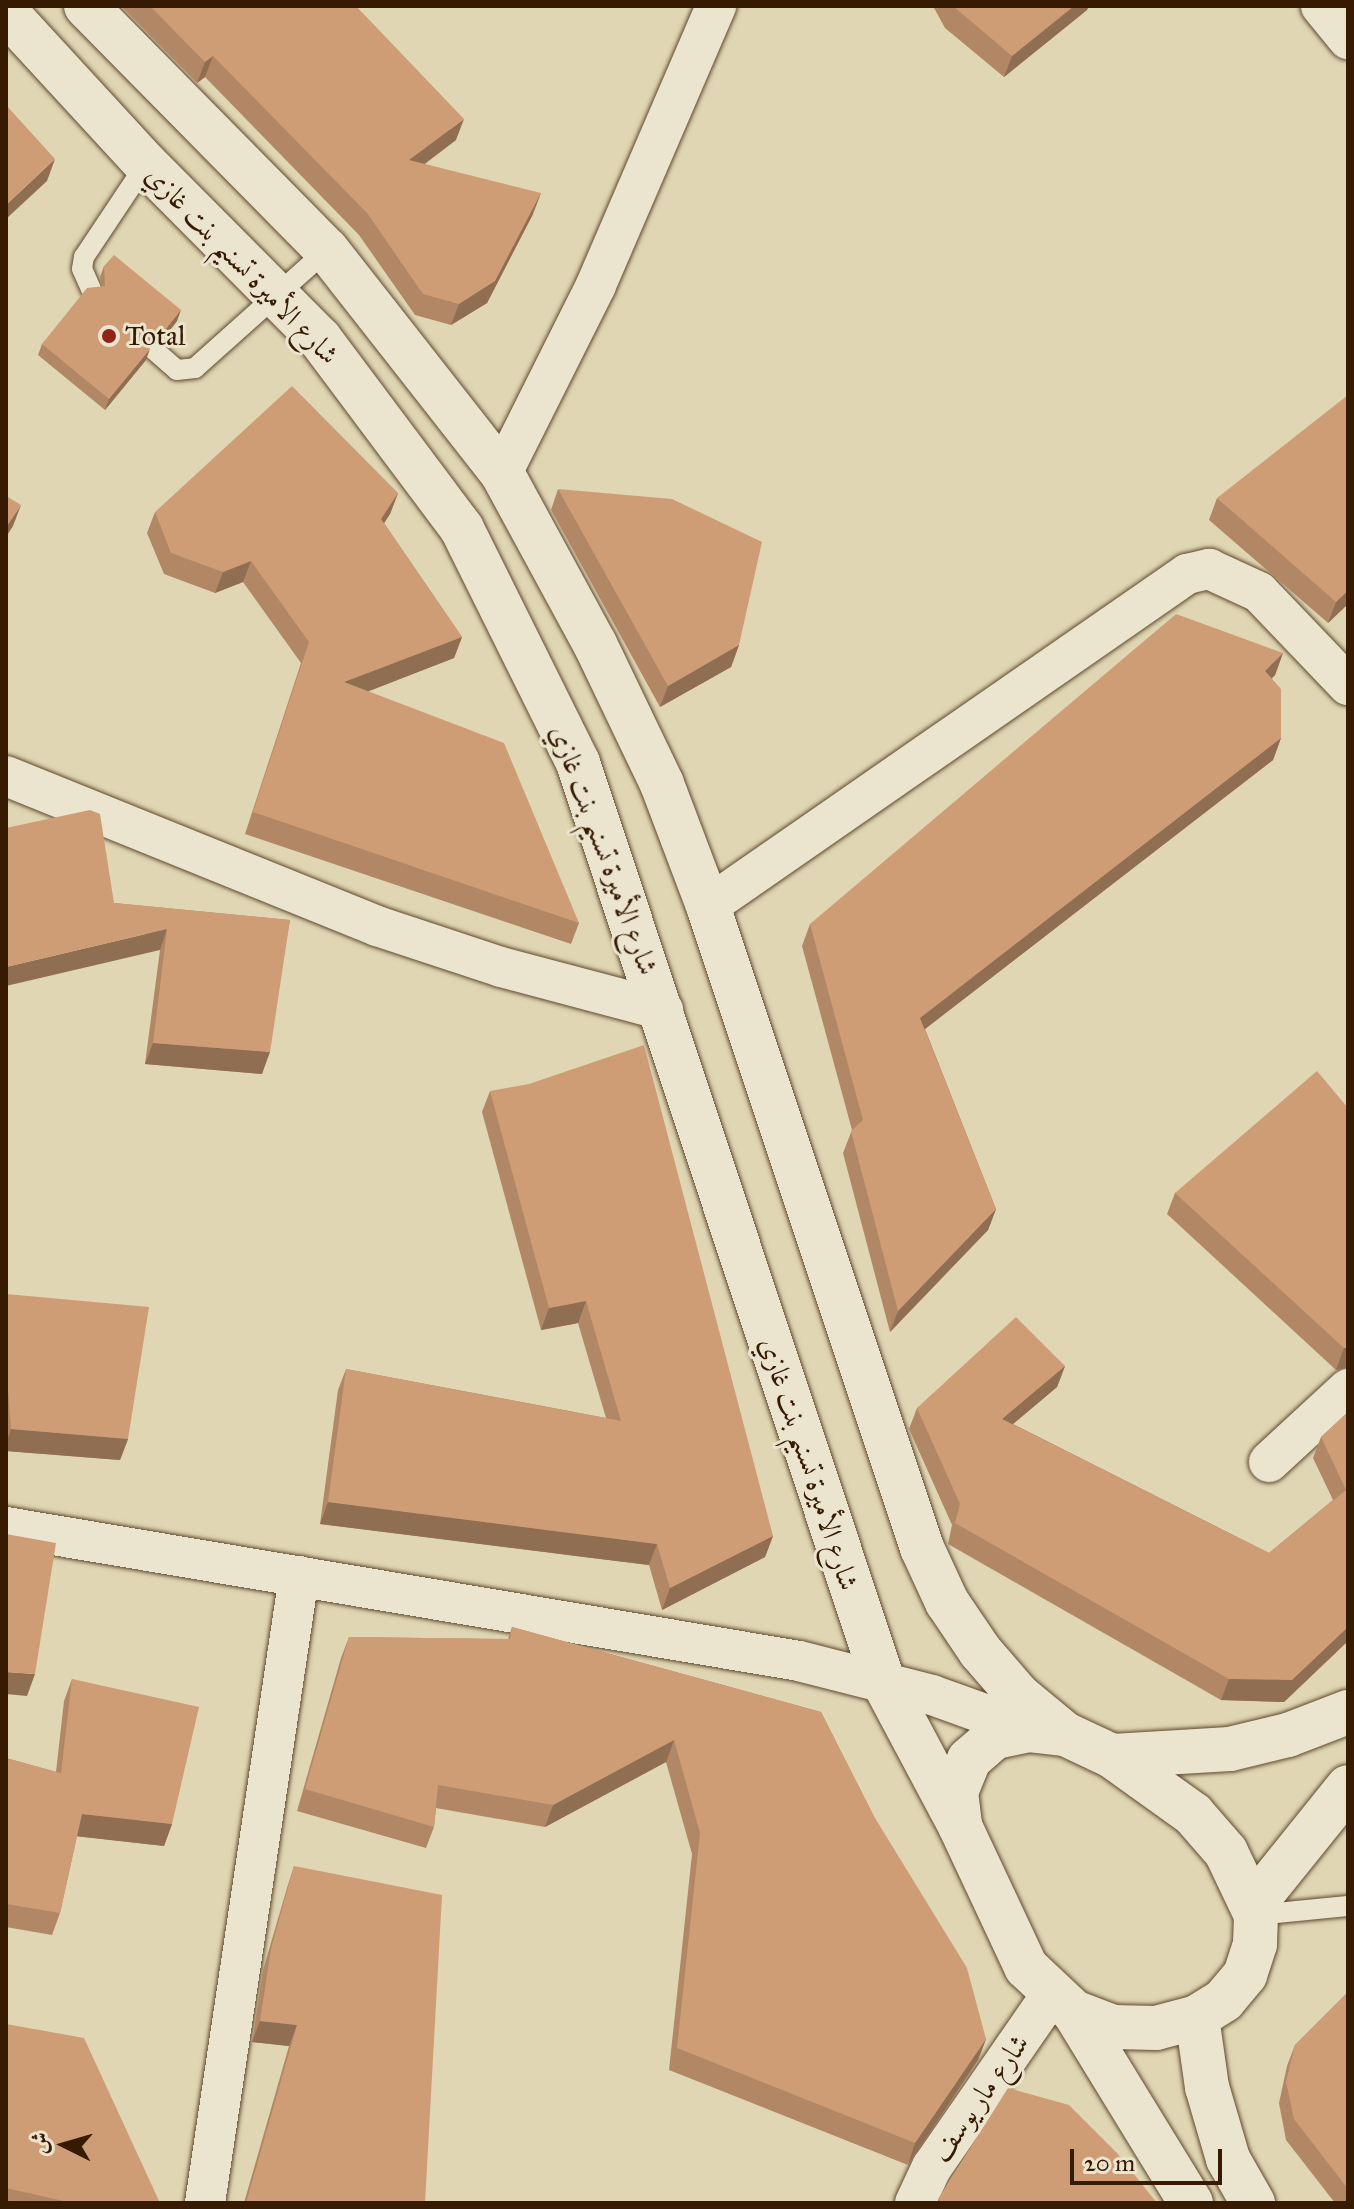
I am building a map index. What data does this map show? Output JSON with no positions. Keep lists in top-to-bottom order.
{
  "streets": {
    "main road": ["شارع الأميرة تسنيم بنت غازي"],
    "street": ["شارع مار يوسف"]
  },
  "crossings": [
    ["شارع الأميرة تسنيم بنت غازي", "شارع مار يوسف"]
  ],
  "places": ["Total"],
  "scale_bar": "20 m",
  "north": "left"
}
